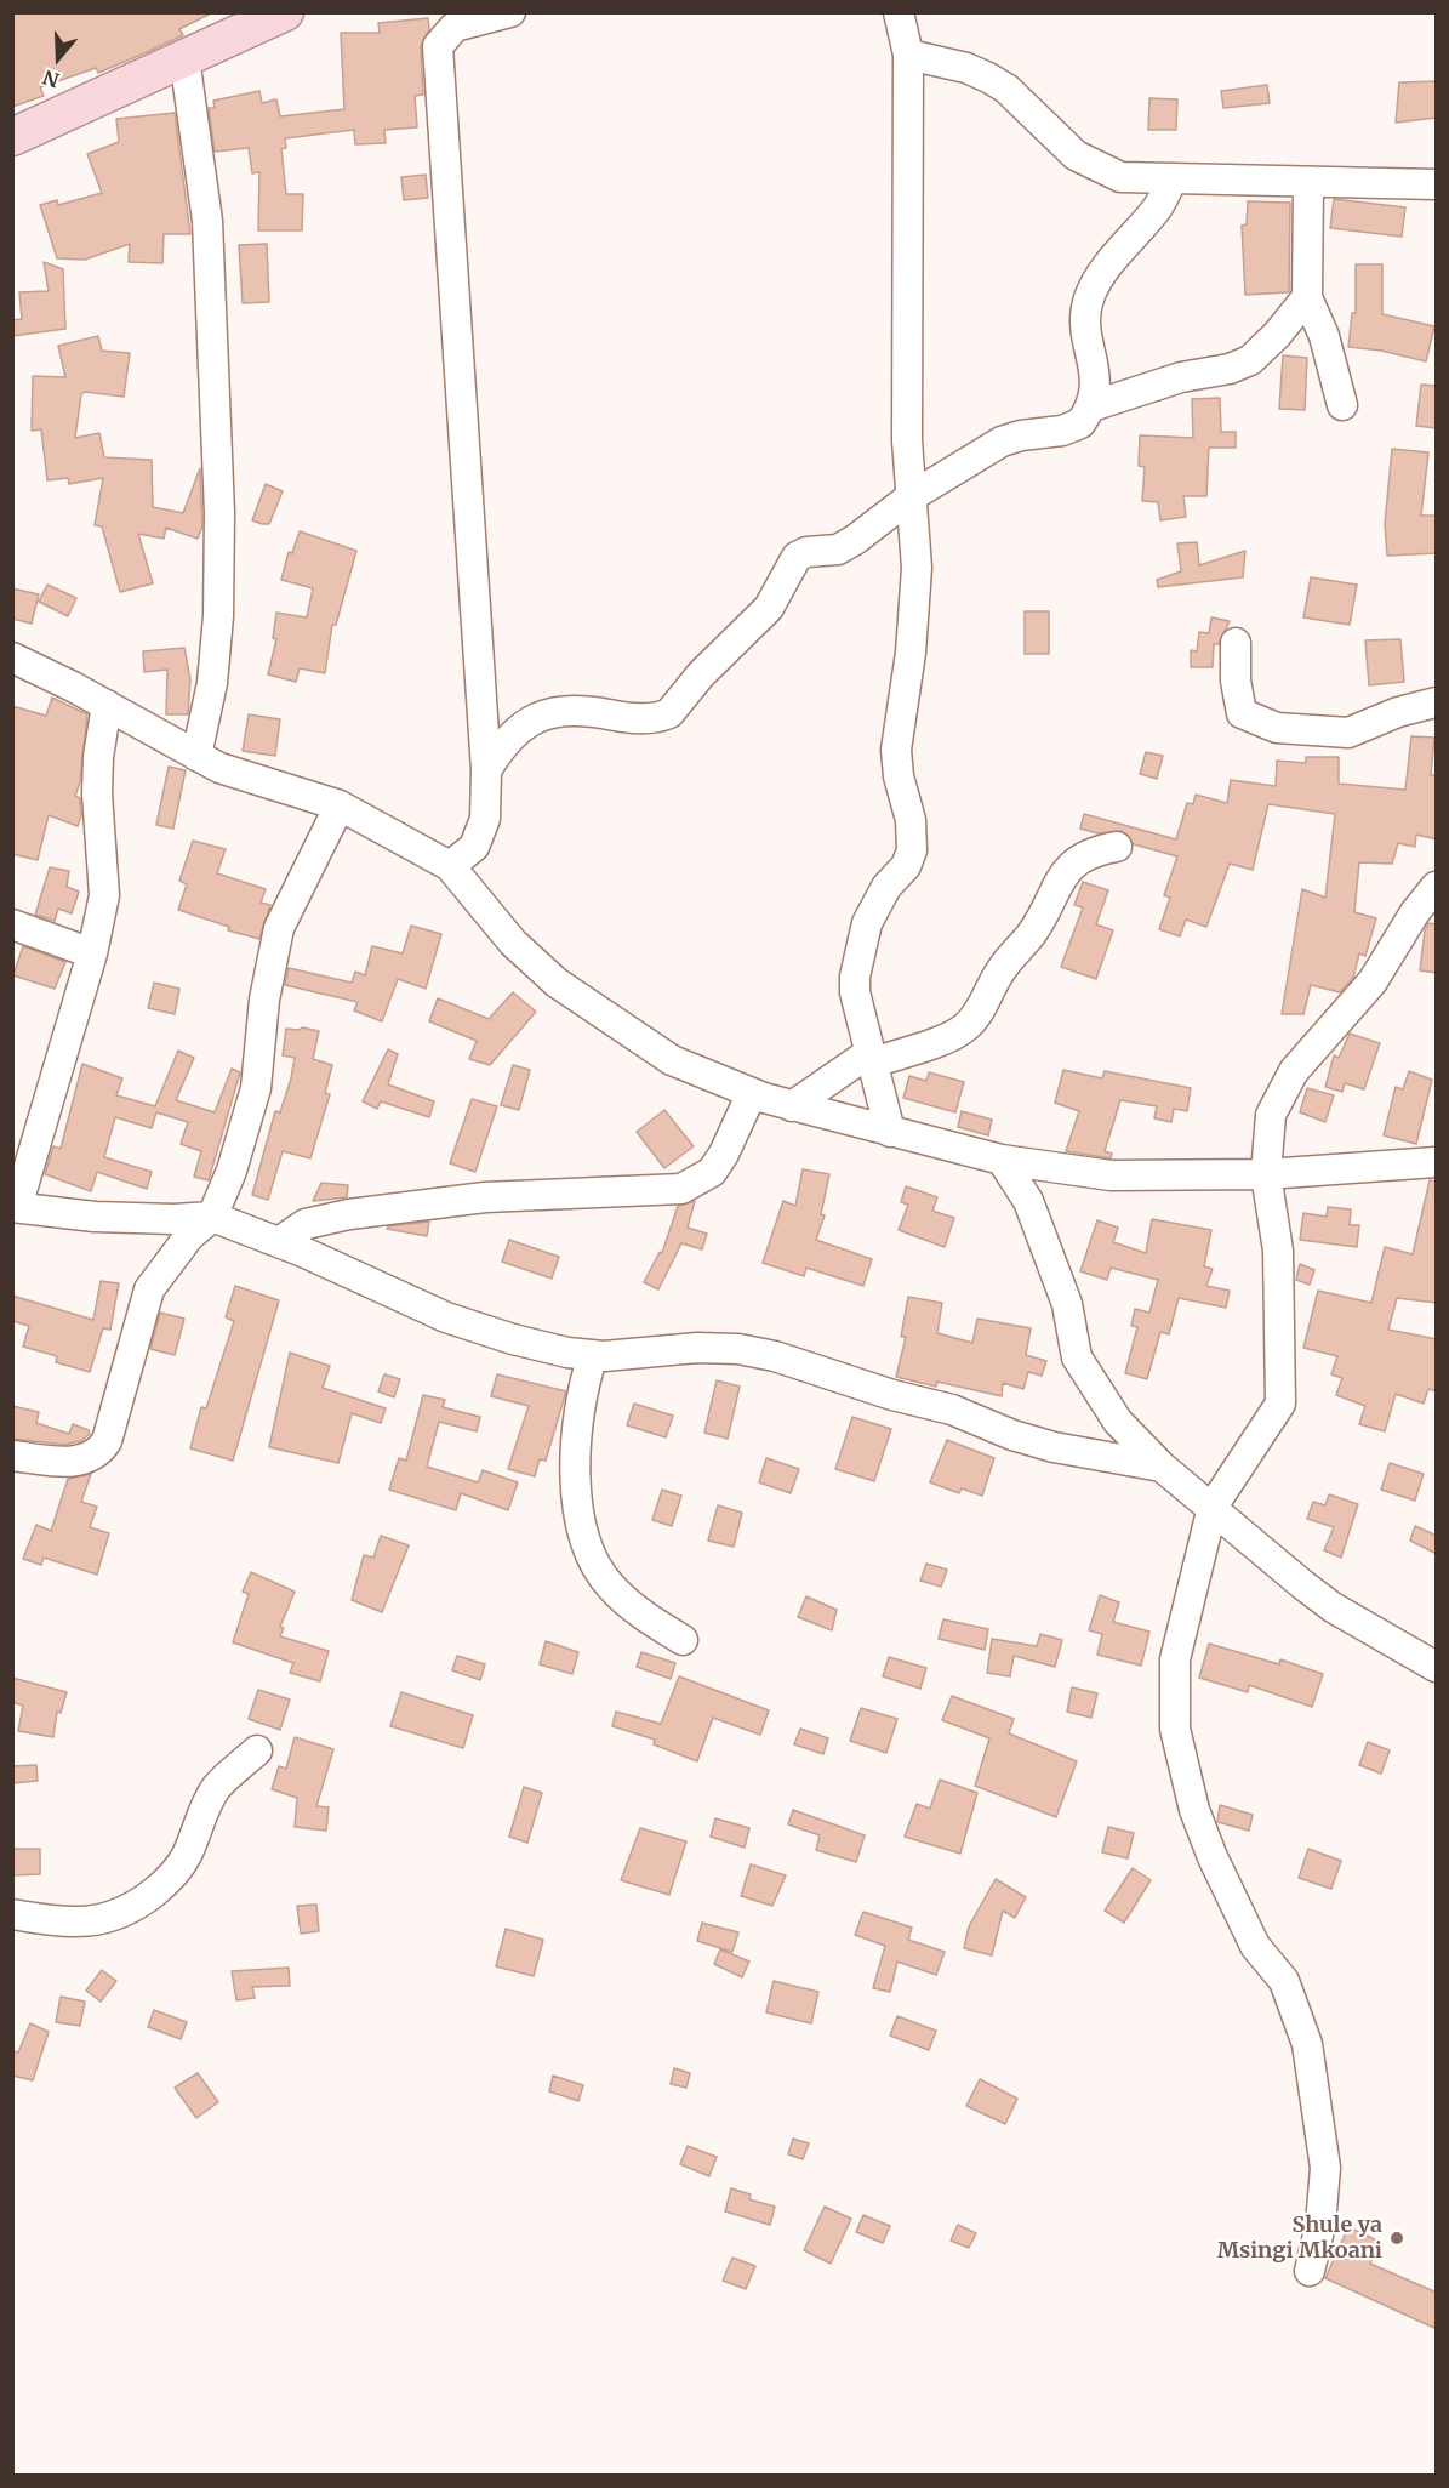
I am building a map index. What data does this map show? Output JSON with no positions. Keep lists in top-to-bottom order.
{
  "places": ["Shule ya Msingi Mkoani"],
  "north": "bottom"
}
